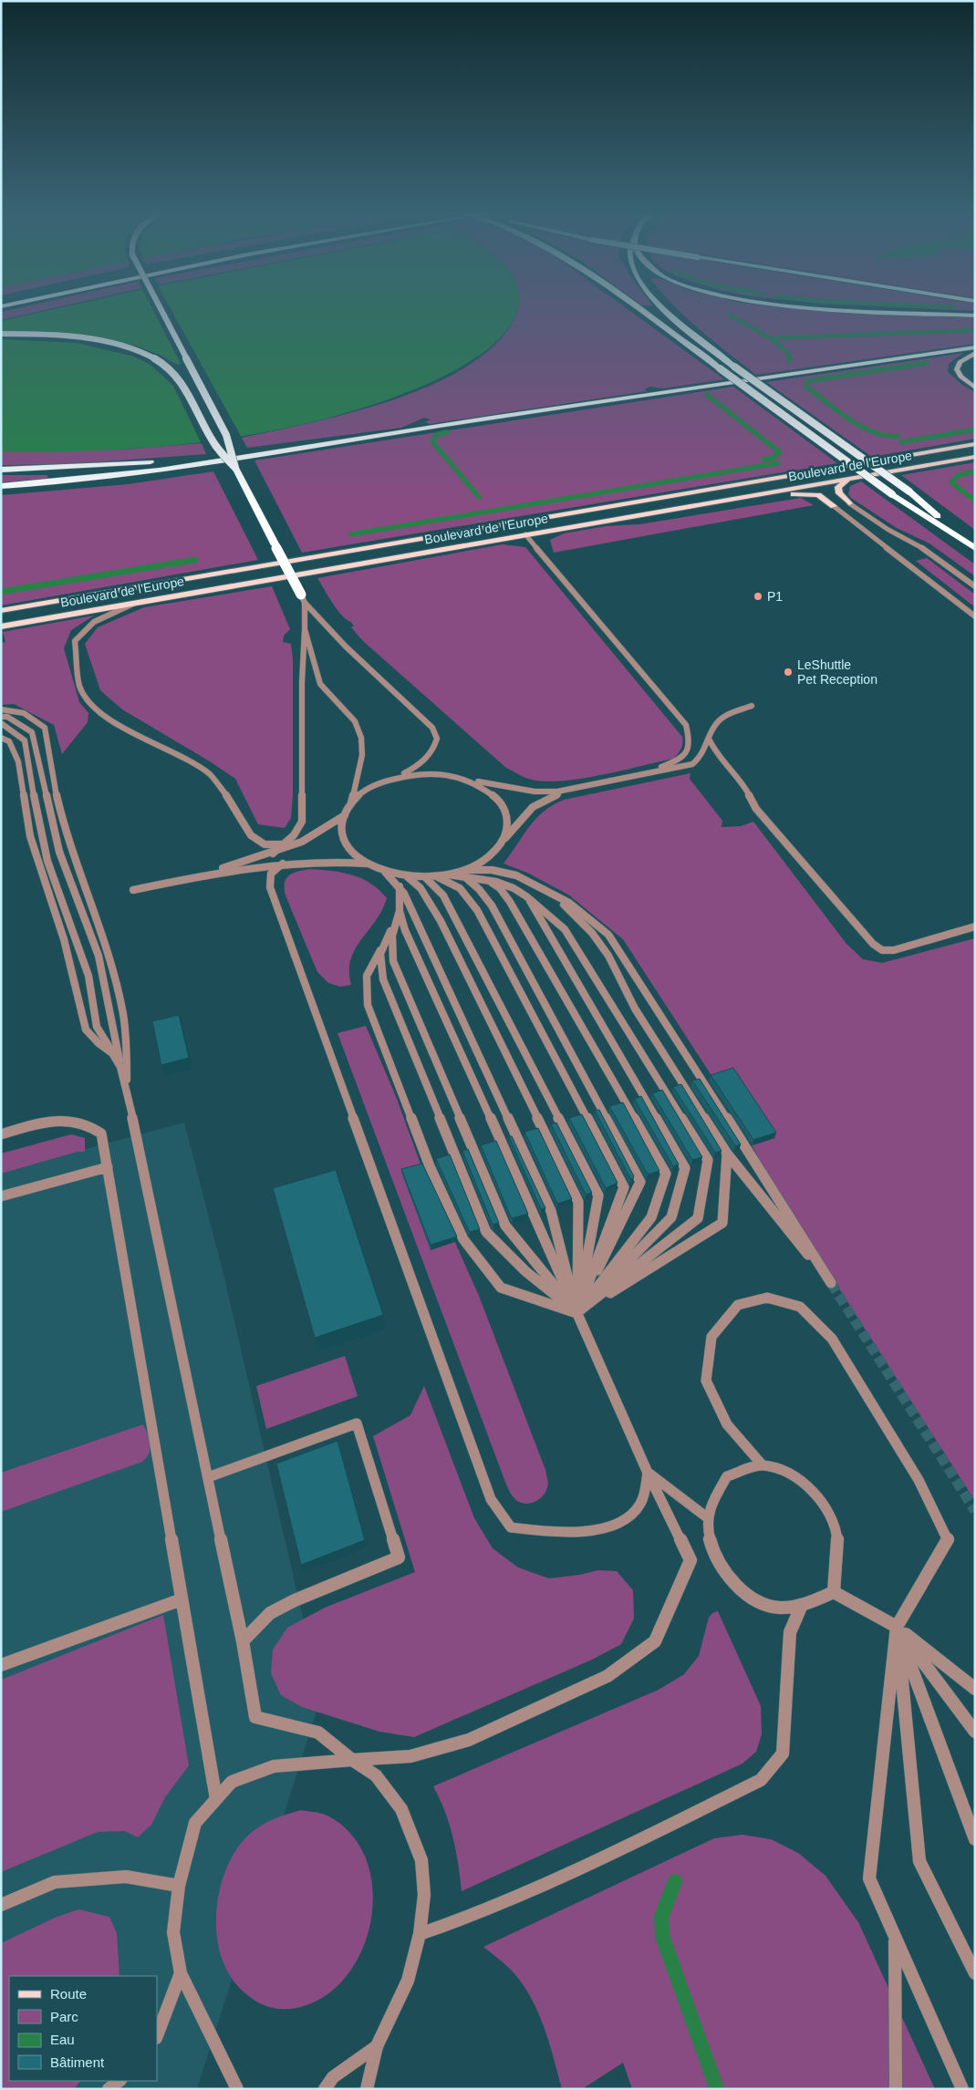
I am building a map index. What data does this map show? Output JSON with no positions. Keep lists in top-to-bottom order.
{
  "streets": {
    "main road": ["Boulevard de l'Europe"]
  },
  "places": ["P1", "LeShuttle Pet Reception"],
  "legend": [
    "Route",
    "Parc",
    "Eau",
    "Bâtiment"
  ]
}
